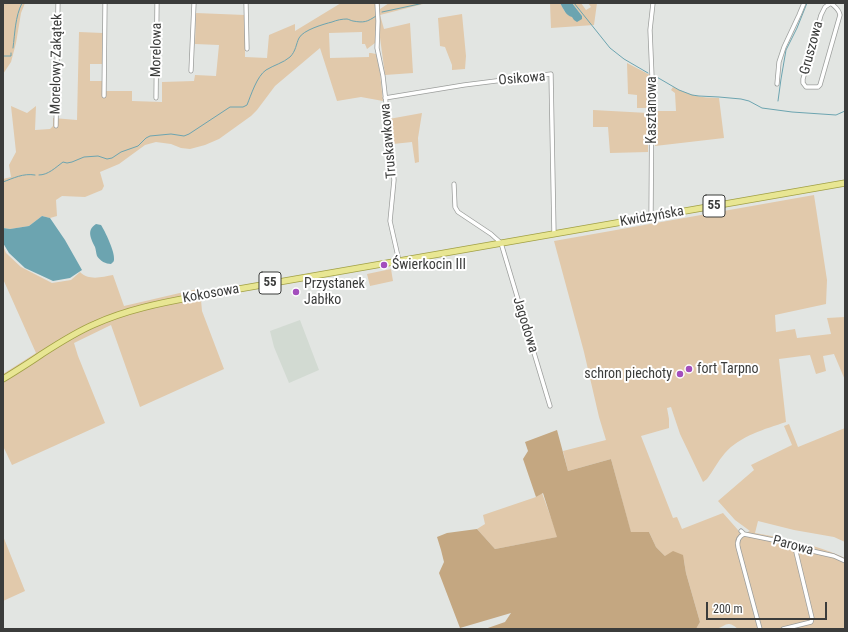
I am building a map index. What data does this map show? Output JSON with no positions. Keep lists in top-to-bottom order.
{
  "streets": {
    "main road": ["55", "Kwidzyńska", "Kokosowa"],
    "street": [
      "Gruszowa",
      "Morelowa",
      "Morelowy Zakątek",
      "Osikowa",
      "Kasztanowa",
      "Truskawkowa",
      "Jagodowa",
      "Parowa"
    ]
  },
  "crossings": [
    ["Osikowa", "Truskawkowa"],
    ["Osikowa", "Kwidzyńska"],
    ["Osikowa", "Kokosowa"],
    ["Kasztanowa", "Kwidzyńska"],
    ["Truskawkowa", "Kokosowa"],
    ["Kwidzyńska", "Kokosowa"],
    ["Kokosowa", "Jagodowa"]
  ],
  "places": [
    "Świerkocin III",
    "Przystanek Jabłko",
    "fort Tarpno",
    "schron piechoty"
  ],
  "scale_bar": "200 m"
}
